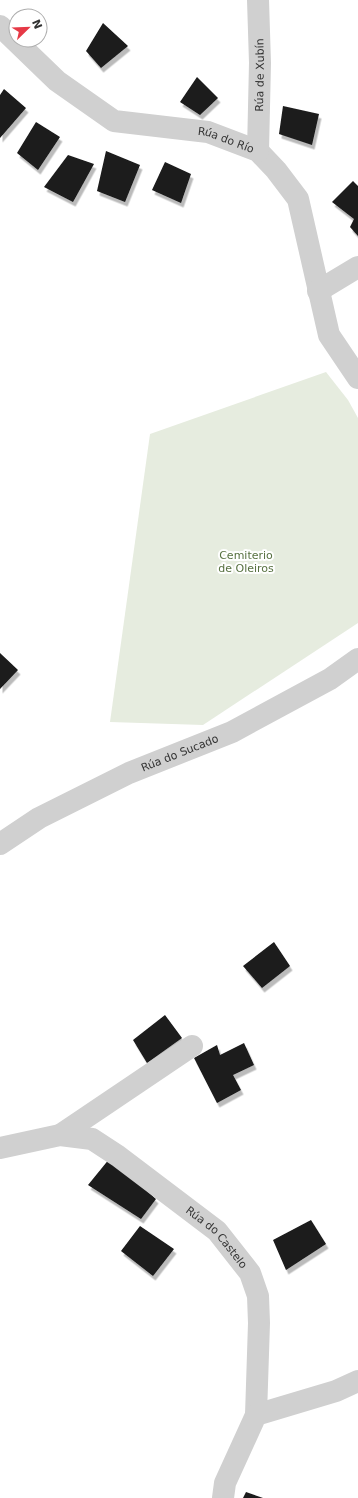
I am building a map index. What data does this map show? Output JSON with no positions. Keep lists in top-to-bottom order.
{
  "streets": {
    "street": [
      "Rúa de Xubín",
      "Rúa do Río",
      "Rúa do Sucado",
      "Rúa do Castelo"
    ]
  },
  "crossings": [
    ["Rúa de Xubín", "Rúa do Río"]
  ],
  "parks": ["Cemiterio de Oleiros"],
  "north": "top right"
}
